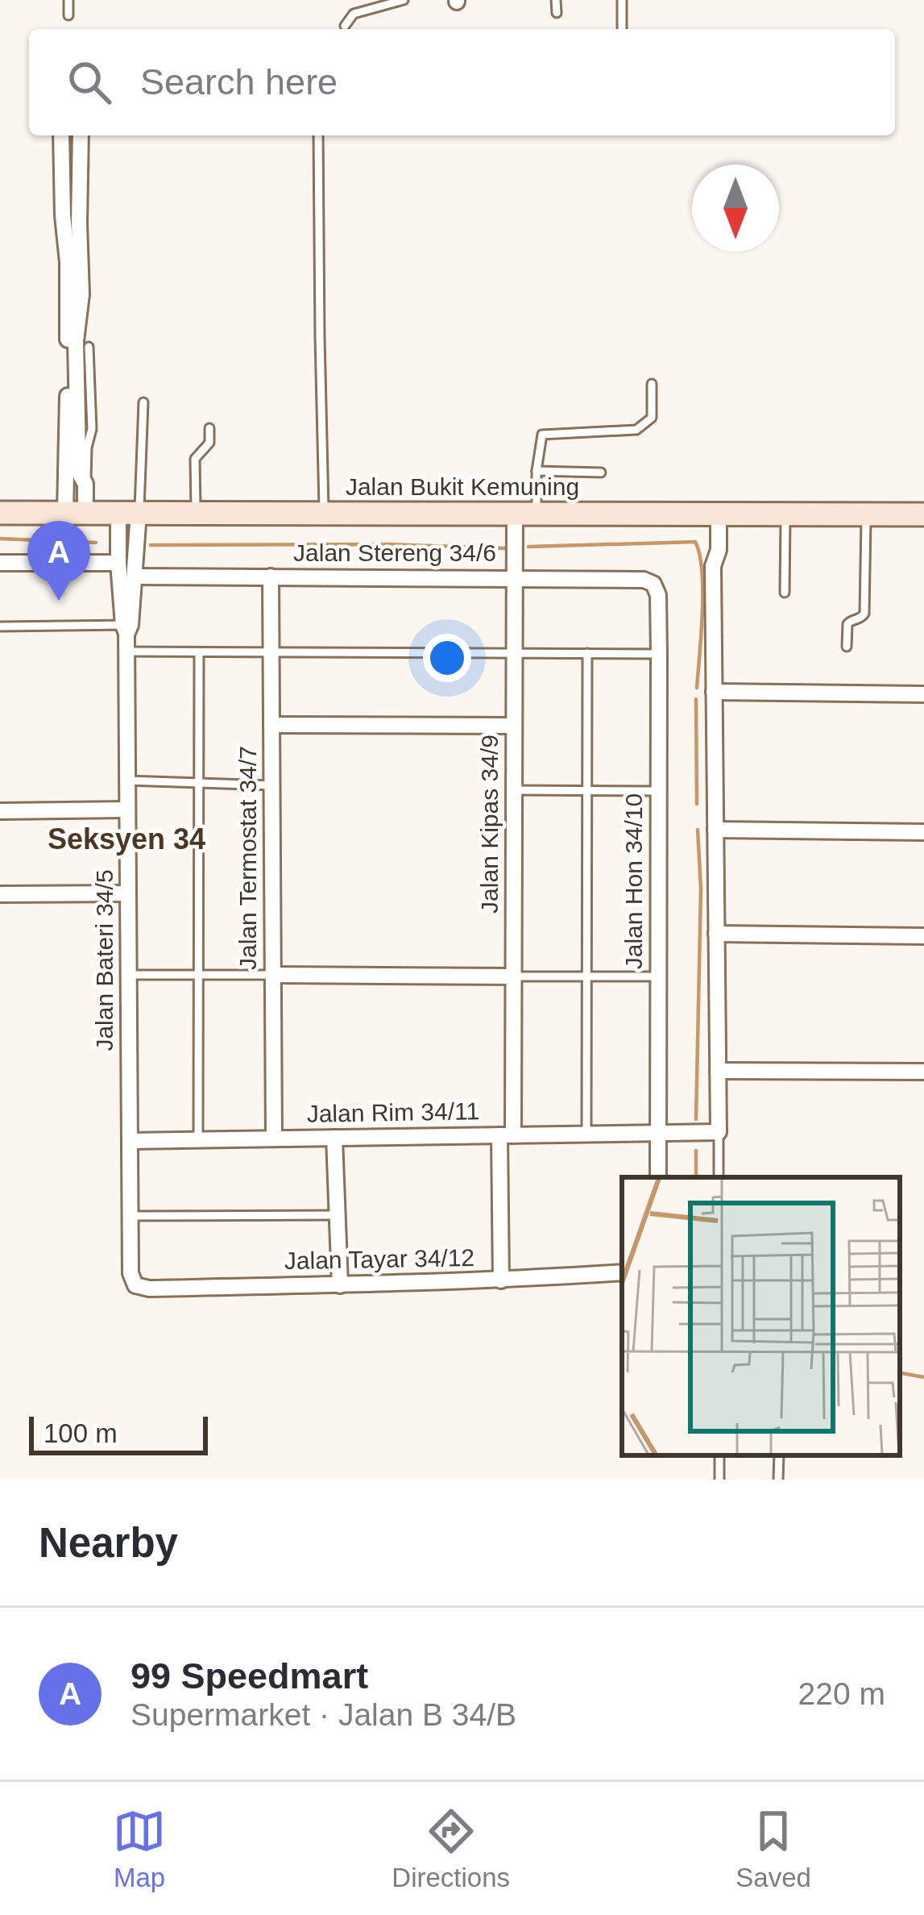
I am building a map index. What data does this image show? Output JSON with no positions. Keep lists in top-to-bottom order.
{
  "streets": {
    "main road": ["Jalan Bukit Kemuning"],
    "street": [
      "Jalan Stereng 34/6",
      "Jalan Kipas 34/9",
      "Jalan Termostat 34/7",
      "Jalan Hon 34/10",
      "Jalan Bateri 34/5",
      "Jalan Rim 34/11",
      "Jalan Tayar 34/12"
    ]
  },
  "crossings": [
    ["Jalan Bukit Kemuning", "Jalan Kipas 34/9"],
    ["Jalan Stereng 34/6", "Jalan Kipas 34/9"],
    ["Jalan Stereng 34/6", "Jalan Termostat 34/7"],
    ["Jalan Stereng 34/6", "Jalan Hon 34/10"],
    ["Jalan Kipas 34/9", "Jalan Rim 34/11"],
    ["Jalan Kipas 34/9", "Jalan Tayar 34/12"],
    ["Jalan Termostat 34/7", "Jalan Rim 34/11"],
    ["Jalan Hon 34/10", "Jalan Rim 34/11"],
    ["Jalan Bateri 34/5", "Jalan Rim 34/11"],
    ["Jalan Bateri 34/5", "Jalan Tayar 34/12"]
  ],
  "districts": ["Seksyen 34"],
  "scale_bar": "100 m",
  "north": "bottom",
  "page": {
    "search": "Search here",
    "pins": "A",
    "scale": "100 m",
    "heading": "Nearby",
    "list": [
      {
        "mark": "A",
        "name": "99 Speedmart",
        "note": "Supermarket · Jalan B 34/B",
        "value": "220 m"
      }
    ],
    "nav": ["Map", "Directions", "Saved"]
  }
}
